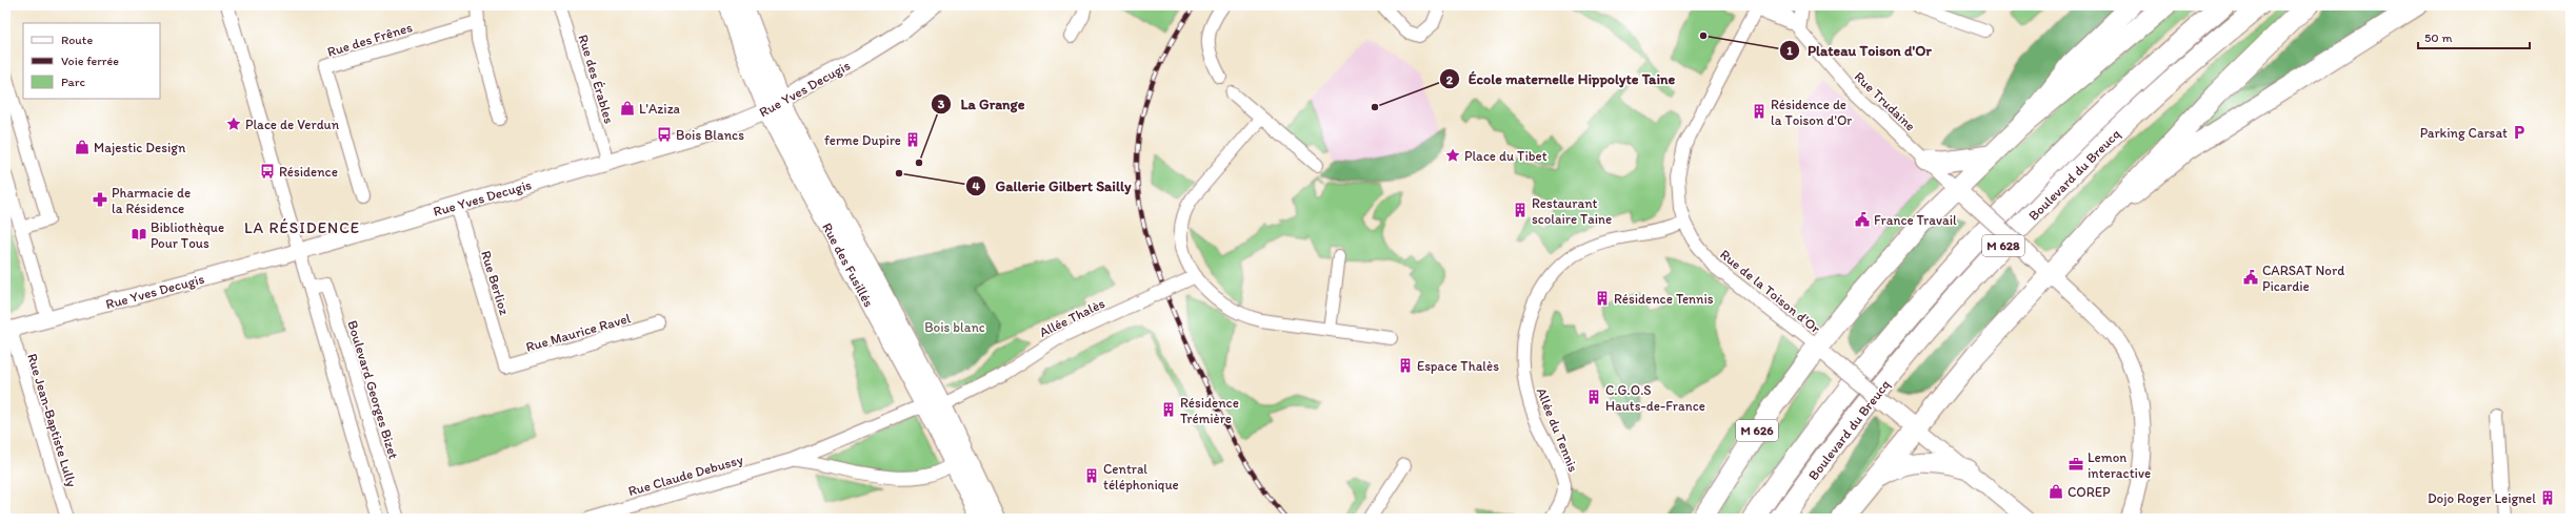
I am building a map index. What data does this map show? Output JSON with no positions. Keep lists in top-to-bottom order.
{
  "streets": {
    "highway": ["Boulevard du Breucq", "M 628"],
    "main road": ["Rue des Fusillés", "M 626"],
    "street": [
      "Rue des Frênes",
      "Rue des Érables",
      "Rue Yves Decugis",
      "Rue Trudaine",
      "Rue Berlioz",
      "Rue de la Toison d'Or",
      "Allée Thalès",
      "Rue Maurice Ravel",
      "Boulevard Georges Bizet",
      "Rue Jean-Baptiste Lully",
      "Allée du Tennis",
      "Rue Claude Debussy"
    ]
  },
  "crossings": [
    ["Rue des Érables", "Rue Yves Decugis"],
    ["Rue Yves Decugis", "Rue des Fusillés"],
    ["Rue Yves Decugis", "Rue Berlioz"],
    ["Rue Yves Decugis", "Rue Jean-Baptiste Lully"],
    ["Rue Trudaine", "Rue de la Toison d'Or"],
    ["Rue Trudaine", "M 626"],
    ["Rue des Fusillés", "Allée Thalès"],
    ["Rue des Fusillés", "Rue Claude Debussy"],
    ["Rue Berlioz", "Rue Maurice Ravel"],
    ["Rue de la Toison d'Or", "Allée du Tennis"],
    ["Rue de la Toison d'Or", "M 626"],
    ["Allée Thalès", "Rue Claude Debussy"]
  ],
  "districts": ["LA RÉSIDENCE"],
  "parks": ["Bois blanc"],
  "places": {
    "other": [
      "Plateau Toison d'Or",
      "École maternelle Hippolyte Taine",
      "La Grange",
      "Gallerie Gilbert Sailly"
    ],
    "shop": ["L'Aziza", "Majestic Design", "COREP"],
    "building": [
      "Résidence de la Toison d'Or",
      "ferme Dupire",
      "Restaurant scolaire Taine",
      "Résidence Tennis",
      "Espace Thalès",
      "C.G.O.S Hauts-de-France",
      "Résidence Trémière",
      "Central téléphonique",
      "Dojo Roger Leignel"
    ],
    "place": ["Place de Verdun", "Place du Tibet"],
    "parking": ["Parking Carsat"],
    "bus stop": ["Bois Blancs", "Résidence"],
    "pharmacy": ["Pharmacie de la Résidence"],
    "public building": ["France Travail", "CARSAT Nord Picardie"],
    "library": ["Bibliothèque Pour Tous"],
    "office": ["Lemon interactive"]
  },
  "legend": ["Route", "Voie ferrée", "Parc"],
  "scale_bar": "50 m"
}
